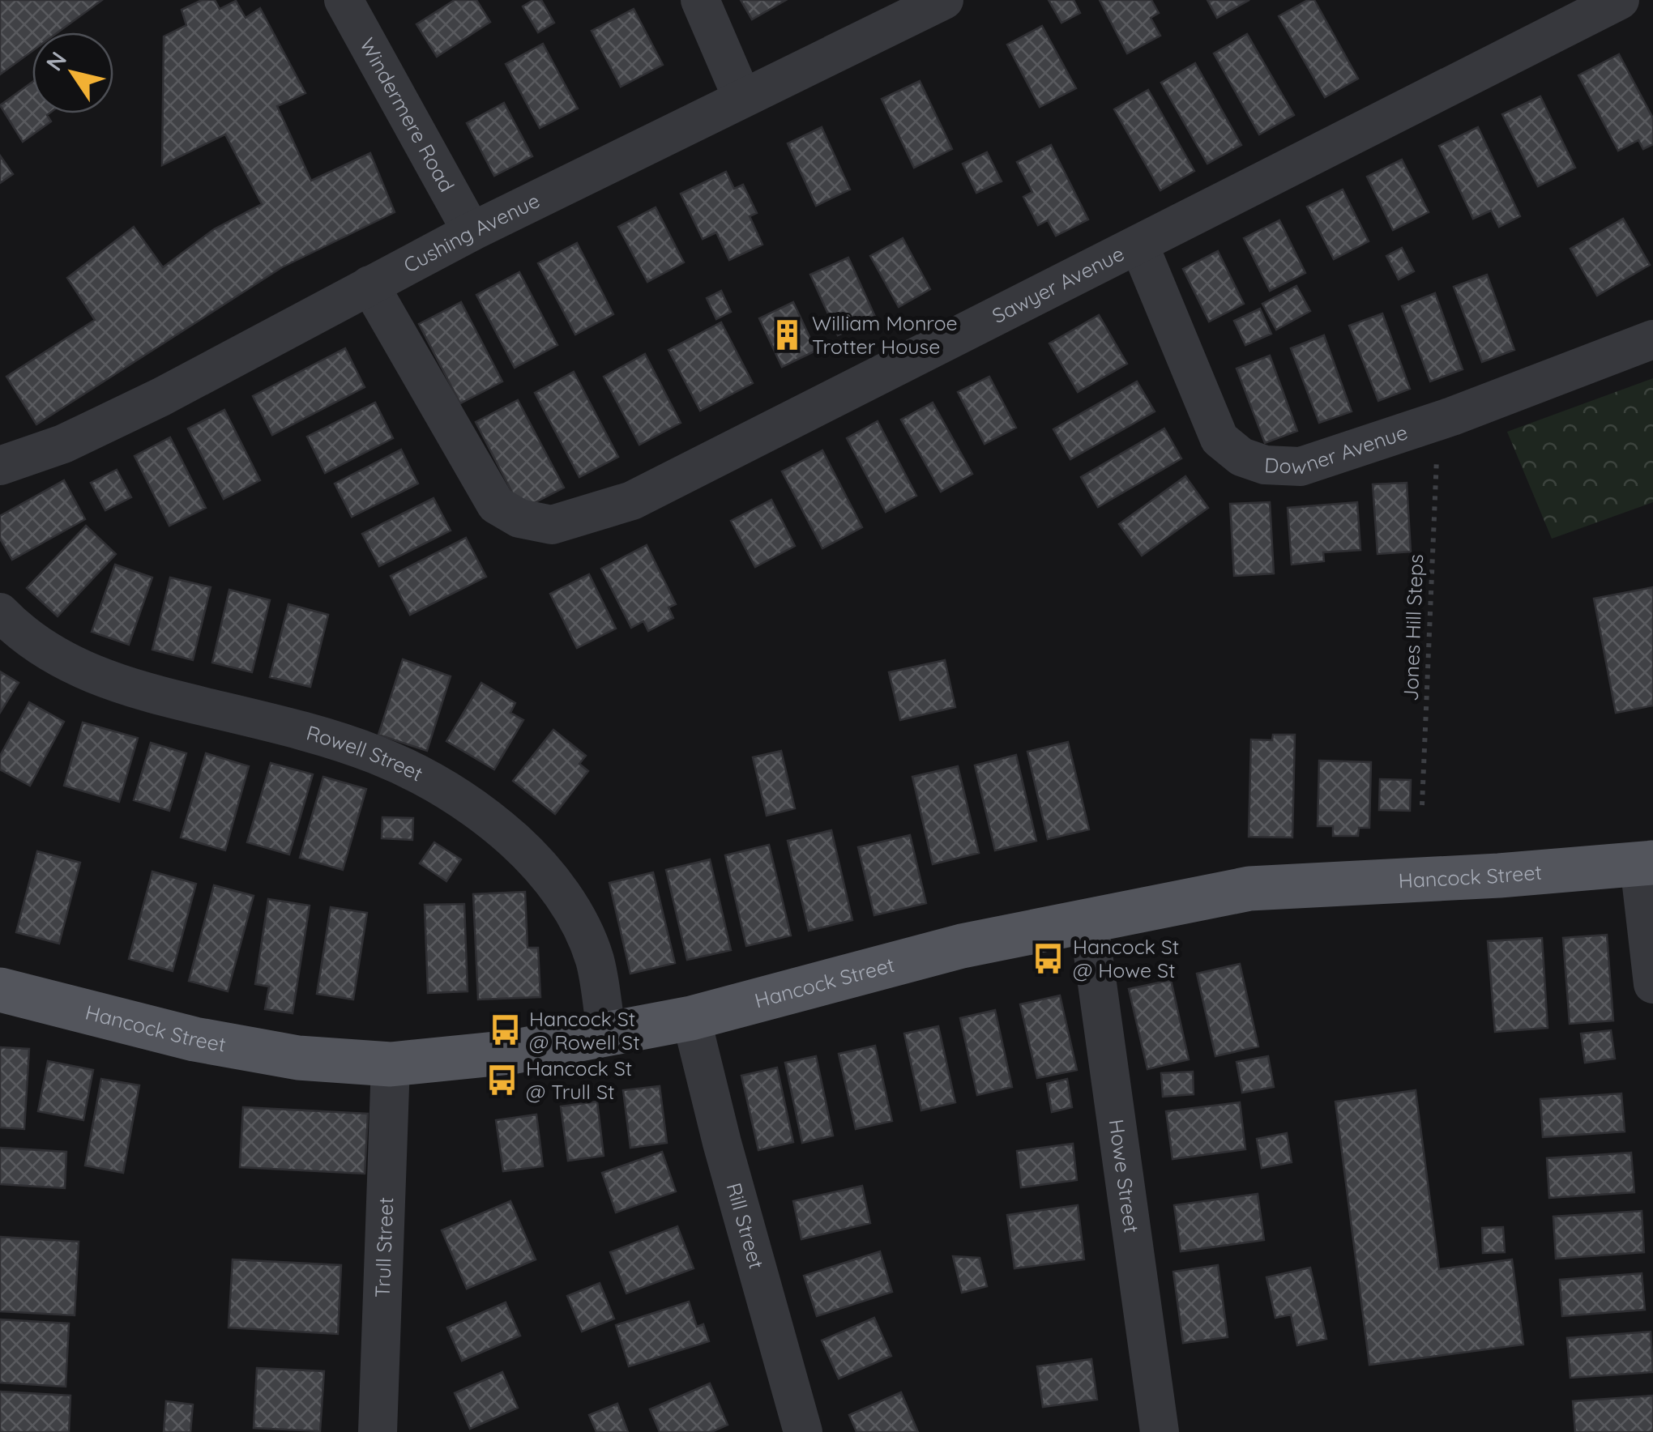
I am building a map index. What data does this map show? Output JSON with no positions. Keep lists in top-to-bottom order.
{
  "streets": {
    "main road": ["Hancock Street"],
    "street": [
      "Windermere Road",
      "Cushing Avenue",
      "Sawyer Avenue",
      "Downer Avenue",
      "Rowell Street",
      "Howe Street",
      "Rill Street",
      "Trull Street"
    ],
    "path": ["Jones Hill Steps"]
  },
  "crossings": [
    ["Windermere Road", "Cushing Avenue"],
    ["Cushing Avenue", "Sawyer Avenue"],
    ["Sawyer Avenue", "Downer Avenue"],
    ["Rowell Street", "Hancock Street"],
    ["Hancock Street", "Howe Street"],
    ["Hancock Street", "Rill Street"],
    ["Hancock Street", "Trull Street"]
  ],
  "places": {
    "building": ["William Monroe Trotter House"],
    "bus stop": ["Hancock St @ Howe St", "Hancock St @ Rowell St", "Hancock St @ Trull St"]
  },
  "north": "top left"
}
